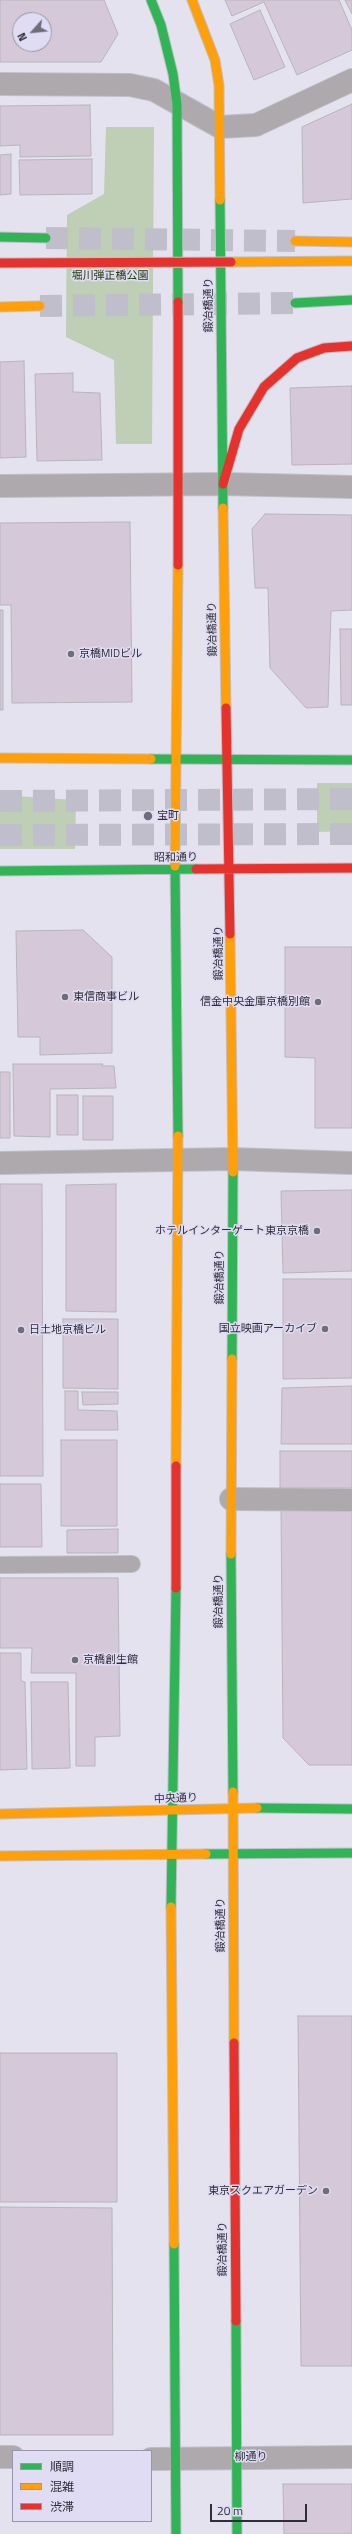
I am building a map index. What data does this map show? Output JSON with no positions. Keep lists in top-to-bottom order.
{
  "streets": {
    "main road": ["鍛冶橋通り", "昭和通り", "中央通り"],
    "street": ["柳通り"]
  },
  "crossings": [
    ["鍛冶橋通り", "昭和通り"],
    ["鍛冶橋通り", "中央通り"],
    ["鍛冶橋通り", "柳通り"]
  ],
  "parks": ["堀川弾正橋公園"],
  "places": [
    "京橋MIDビル",
    "宝町",
    "東信商事ビル",
    "信金中央金庫京橋別館",
    "ホテルインターゲート東京京橋",
    "国立映画アーカイブ",
    "日土地京橋ビル",
    "京橋創生館",
    "東京スクエアガーデン"
  ],
  "legend": ["順調", "混雑", "渋滞"],
  "scale_bar": "20 m",
  "north": "bottom left"
}
